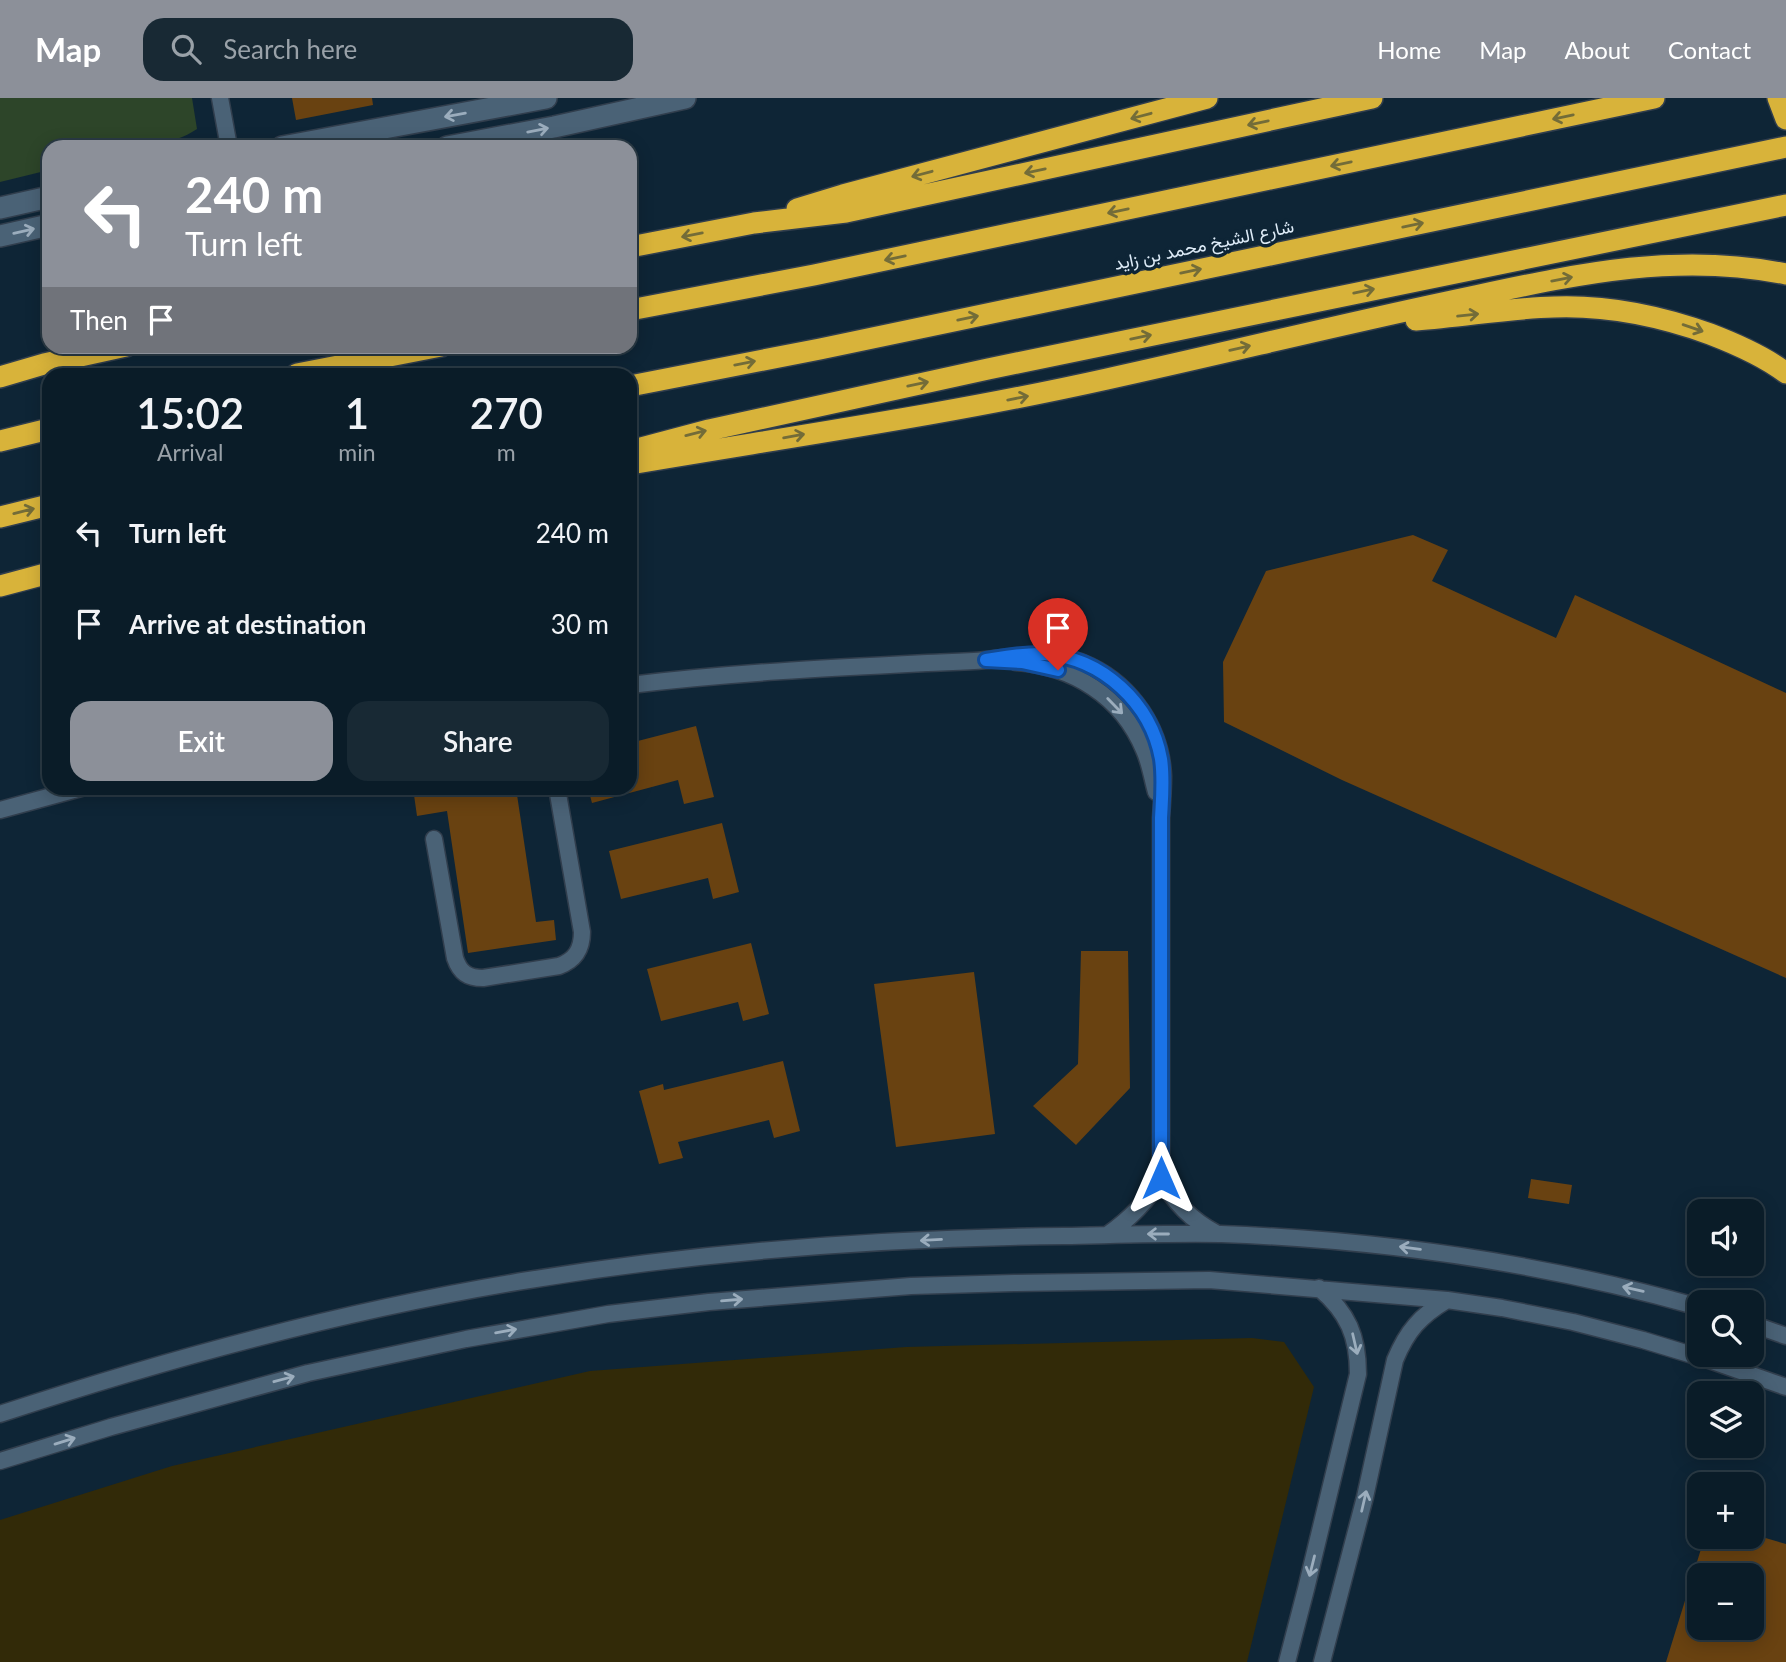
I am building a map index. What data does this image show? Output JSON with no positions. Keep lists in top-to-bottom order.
{
  "streets": {
    "highway": ["شارع الشيخ محمد بن زايد"]
  },
  "page": {
    "header": "Map",
    "search": "Search here",
    "nav": [
      "Home",
      "Map",
      "About",
      "Contact"
    ],
    "turn": ["240 m", "Turn left"],
    "then": "Then",
    "eta": [
      "15:02",
      "Arrival",
      "1",
      "min",
      "270",
      "m"
    ],
    "list": [
      {
        "name": "Turn left",
        "value": "240 m"
      },
      {
        "name": "Arrive at destination",
        "value": "30 m"
      }
    ],
    "buttons": ["Exit", "Share"],
    "map_buttons": ["+", "−"]
  }
}
